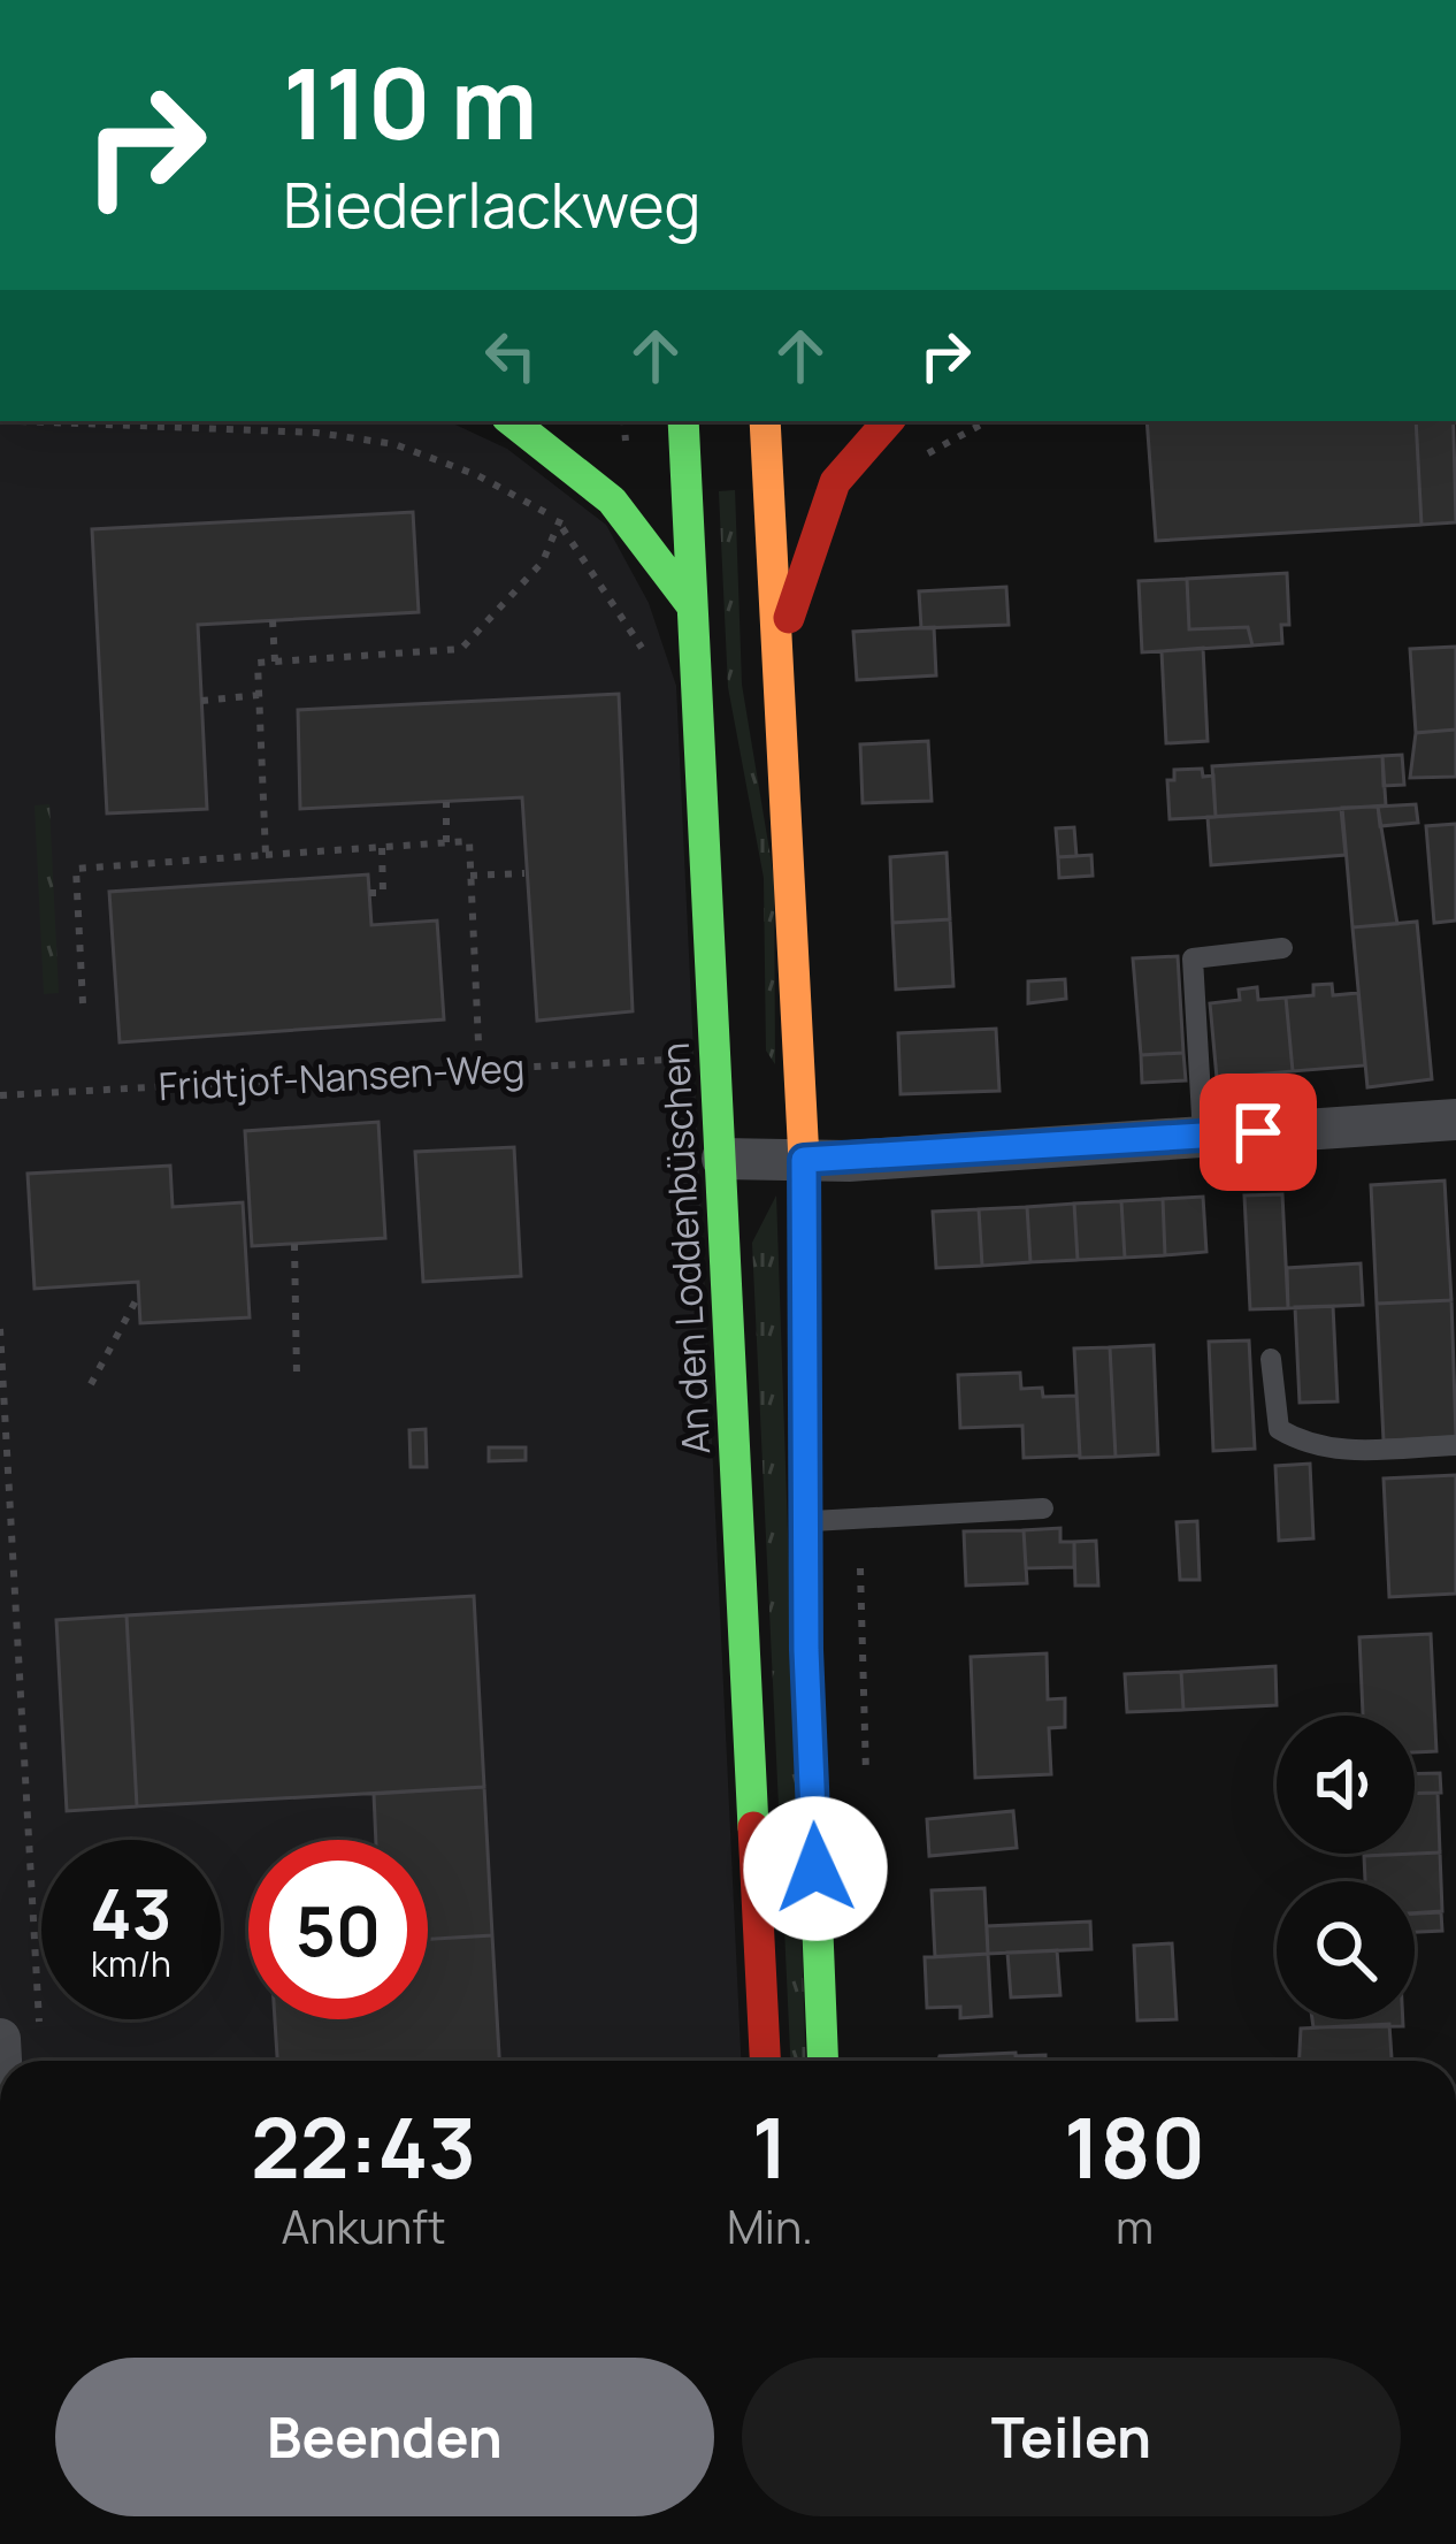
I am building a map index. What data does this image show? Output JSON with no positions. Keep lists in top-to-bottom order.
{
  "streets": {
    "main road": ["An den Loddenbüschen"],
    "path": ["Fridtjof-Nansen-Weg"]
  },
  "page": {
    "turn": ["110 m", "Biederlackweg"],
    "speed": "43 km/h",
    "limit": "50",
    "eta": [
      "22:43",
      "Ankunft",
      "1",
      "Min.",
      "180",
      "m"
    ],
    "buttons": ["Beenden", "Teilen"]
  }
}
